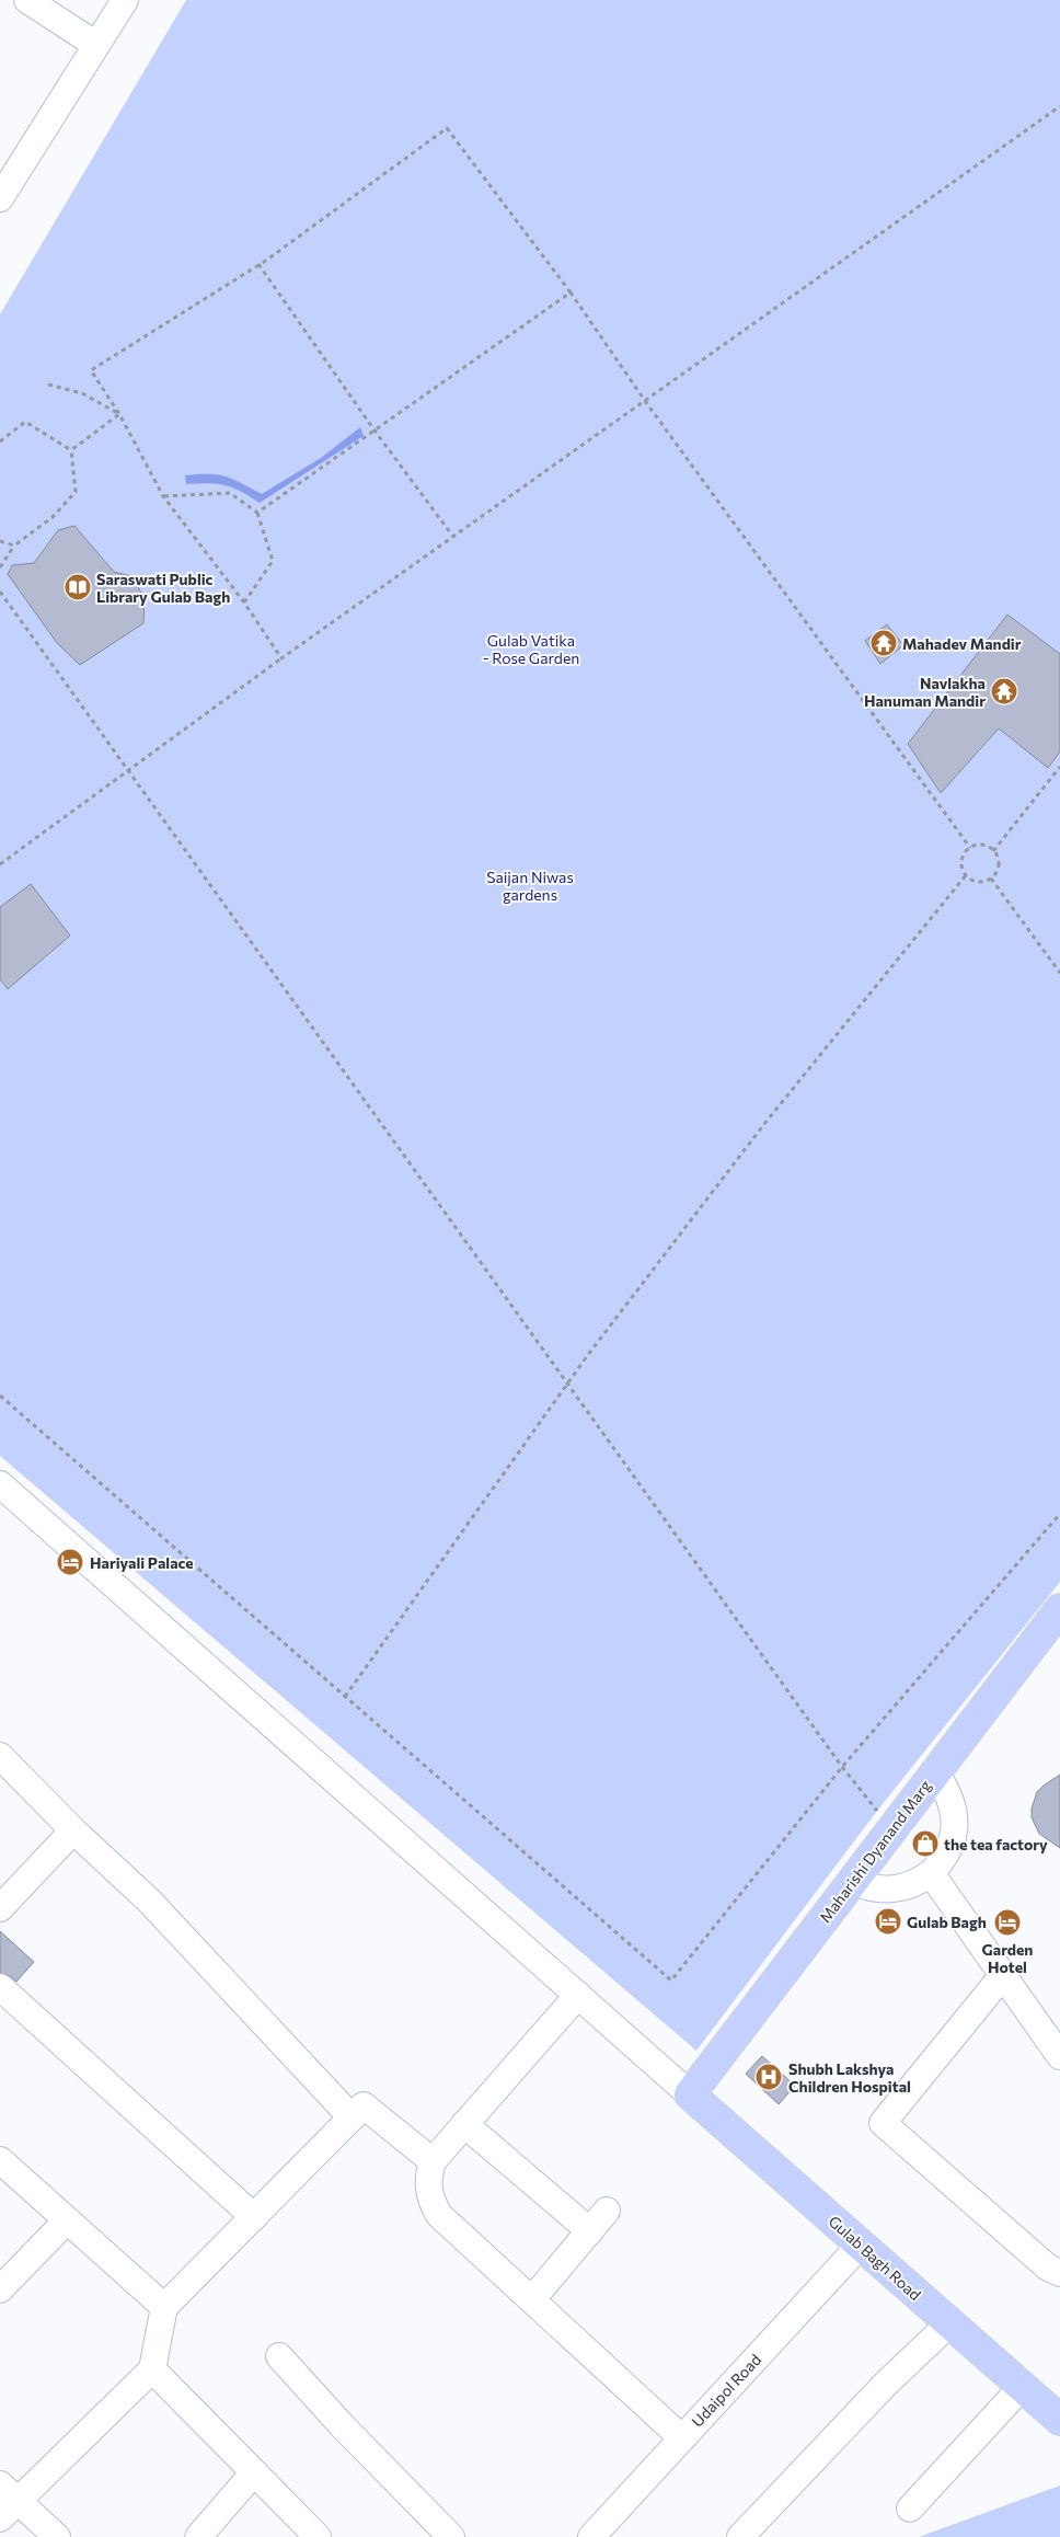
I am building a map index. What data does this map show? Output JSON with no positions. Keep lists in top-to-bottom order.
{
  "streets": {
    "main road": ["Maharishi Dyanand Marg", "Gulab Bagh Road"],
    "street": ["Udaipol Road"]
  },
  "crossings": [
    ["Maharishi Dyanand Marg", "Gulab Bagh Road"],
    ["Gulab Bagh Road", "Udaipol Road"]
  ],
  "parks": ["Gulab Vatika - Rose Garden", "Saijan Niwas gardens"],
  "places": {
    "library": ["Saraswati Public Library Gulab Bagh"],
    "temple": ["Mahadev Mandir", "Navlakha Hanuman Mandir"],
    "hotel": ["Hariyali Palace", "Gulab Bagh", "Garden Hotel"],
    "shop": ["the tea factory"],
    "hospital": ["Shubh Lakshya Children Hospital"]
  }
}
